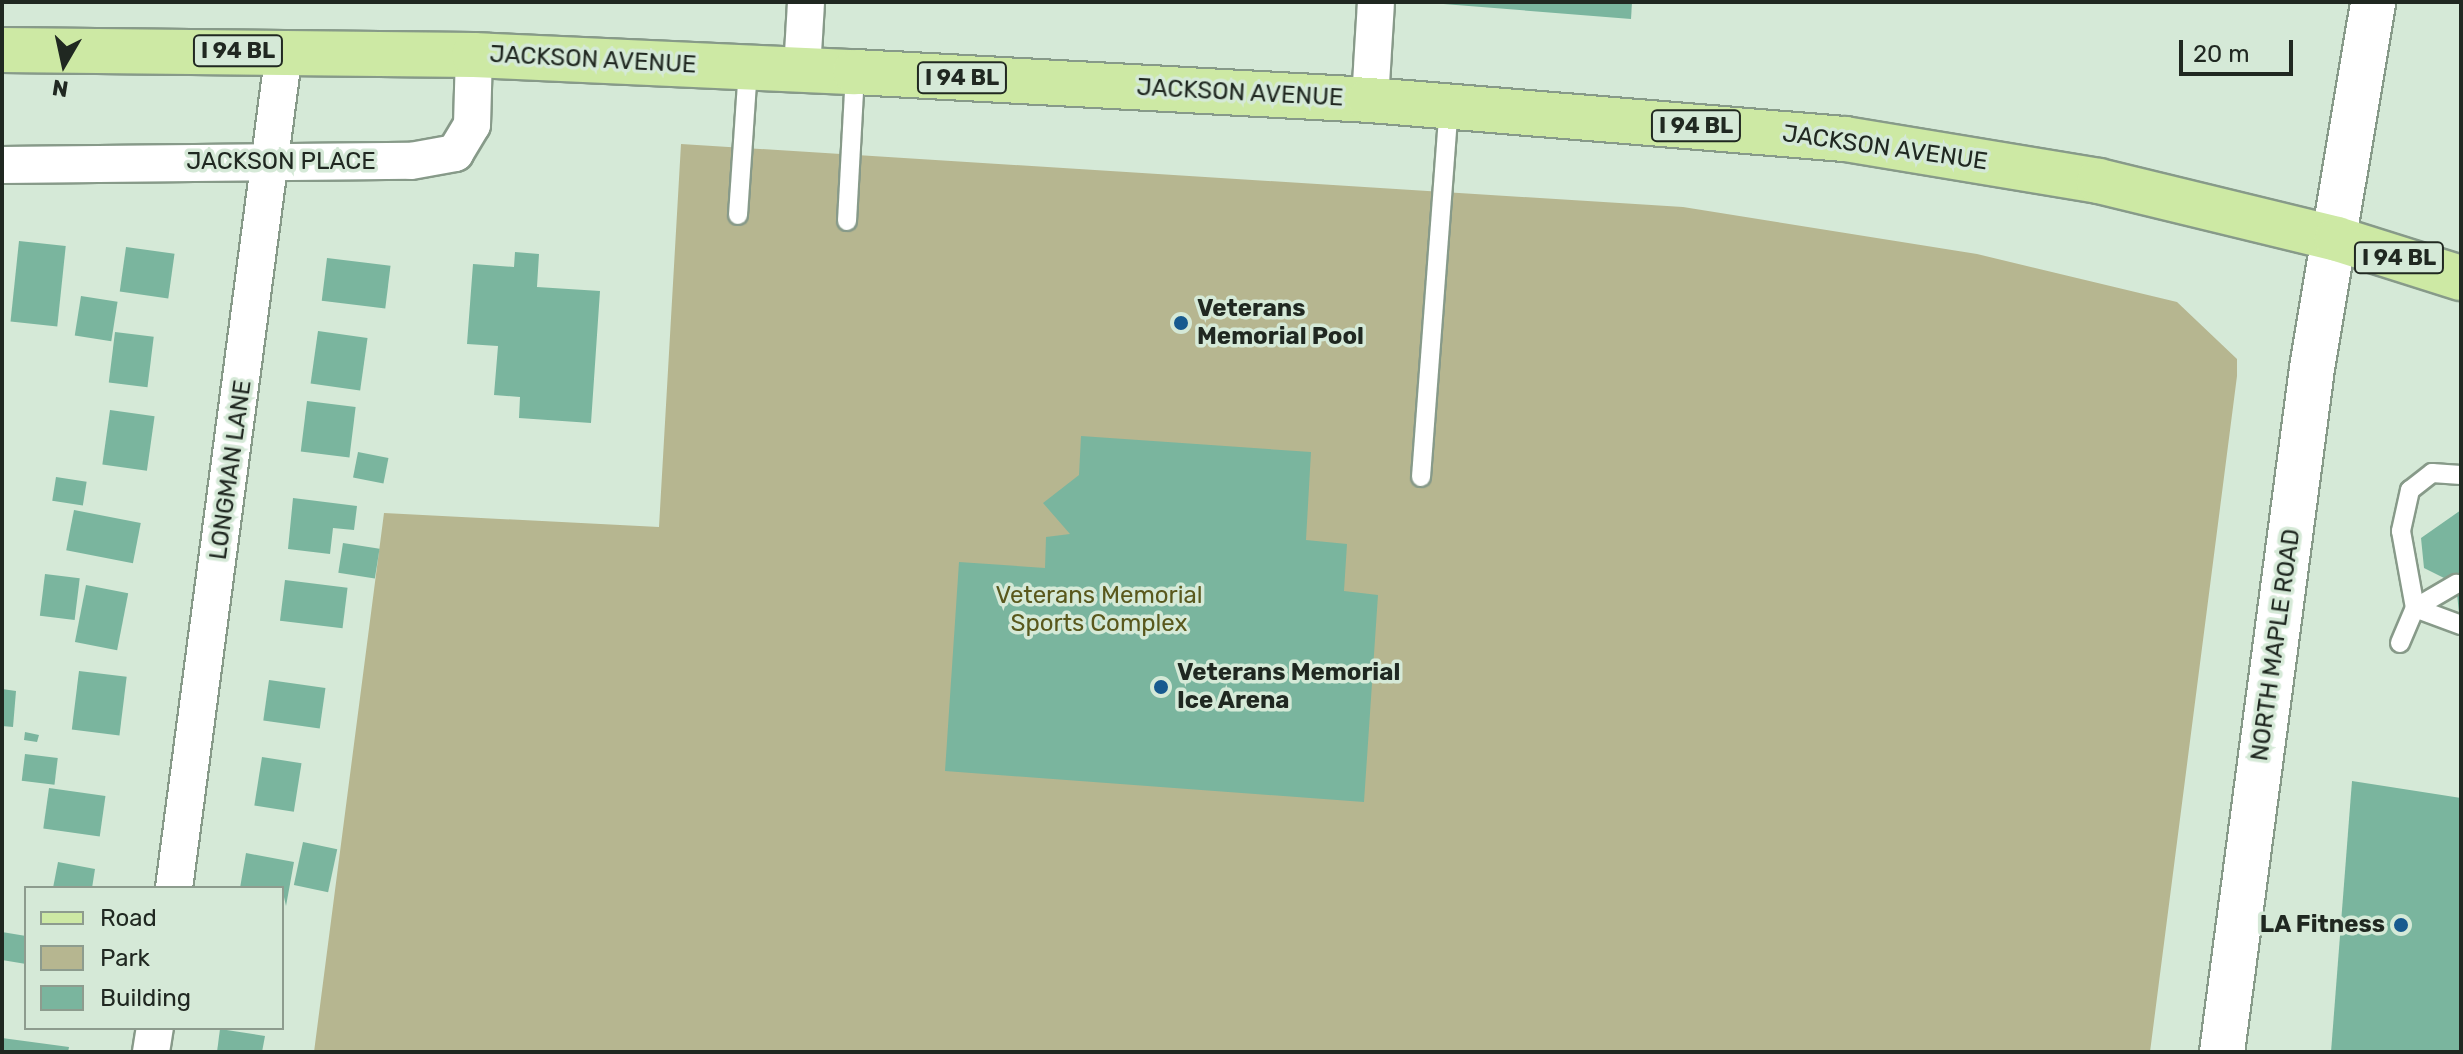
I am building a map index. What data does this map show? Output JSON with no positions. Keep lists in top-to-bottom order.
{
  "streets": {
    "main road": ["I 94 BL", "JACKSON AVENUE", "NORTH MAPLE ROAD"],
    "street": ["JACKSON PLACE", "LONGMAN LANE"]
  },
  "crossings": [
    ["JACKSON AVENUE", "JACKSON PLACE"],
    ["JACKSON AVENUE", "LONGMAN LANE"],
    ["JACKSON AVENUE", "NORTH MAPLE ROAD"],
    ["JACKSON PLACE", "LONGMAN LANE"]
  ],
  "parks": ["Veterans Memorial Sports Complex"],
  "places": ["Veterans Memorial Pool", "Veterans Memorial Ice Arena", "LA Fitness"],
  "legend": ["Road", "Park", "Building"],
  "scale_bar": "20 m",
  "north": "bottom"
}
